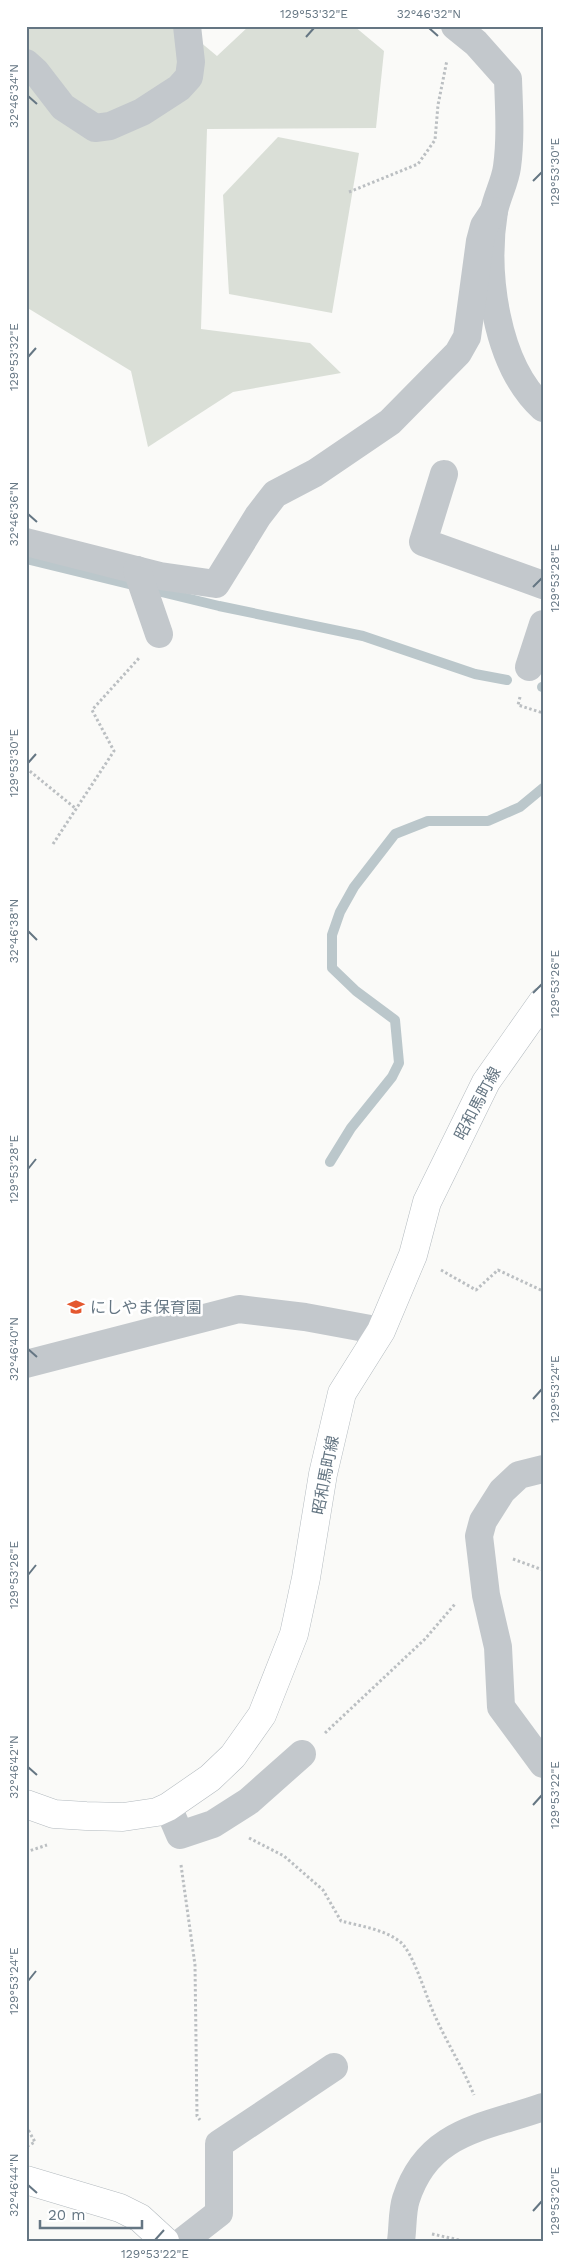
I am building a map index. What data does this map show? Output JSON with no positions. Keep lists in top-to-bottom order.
{
  "streets": {
    "main road": ["昭和馬町線"]
  },
  "places": {
    "school or university": ["にしやま保育園"]
  },
  "scale_bar": "20 m",
  "coordinates": [
    "129°53'32\"E",
    "32°46'32\"N",
    "32°46'34\"N",
    "129°53'30\"E",
    "32°46'36\"N",
    "129°53'28\"E",
    "32°46'38\"N",
    "129°53'26\"E",
    "32°46'40\"N",
    "129°53'24\"E",
    "32°46'42\"N",
    "129°53'22\"E",
    "32°46'44\"N",
    "129°53'20\"E"
  ]
}
